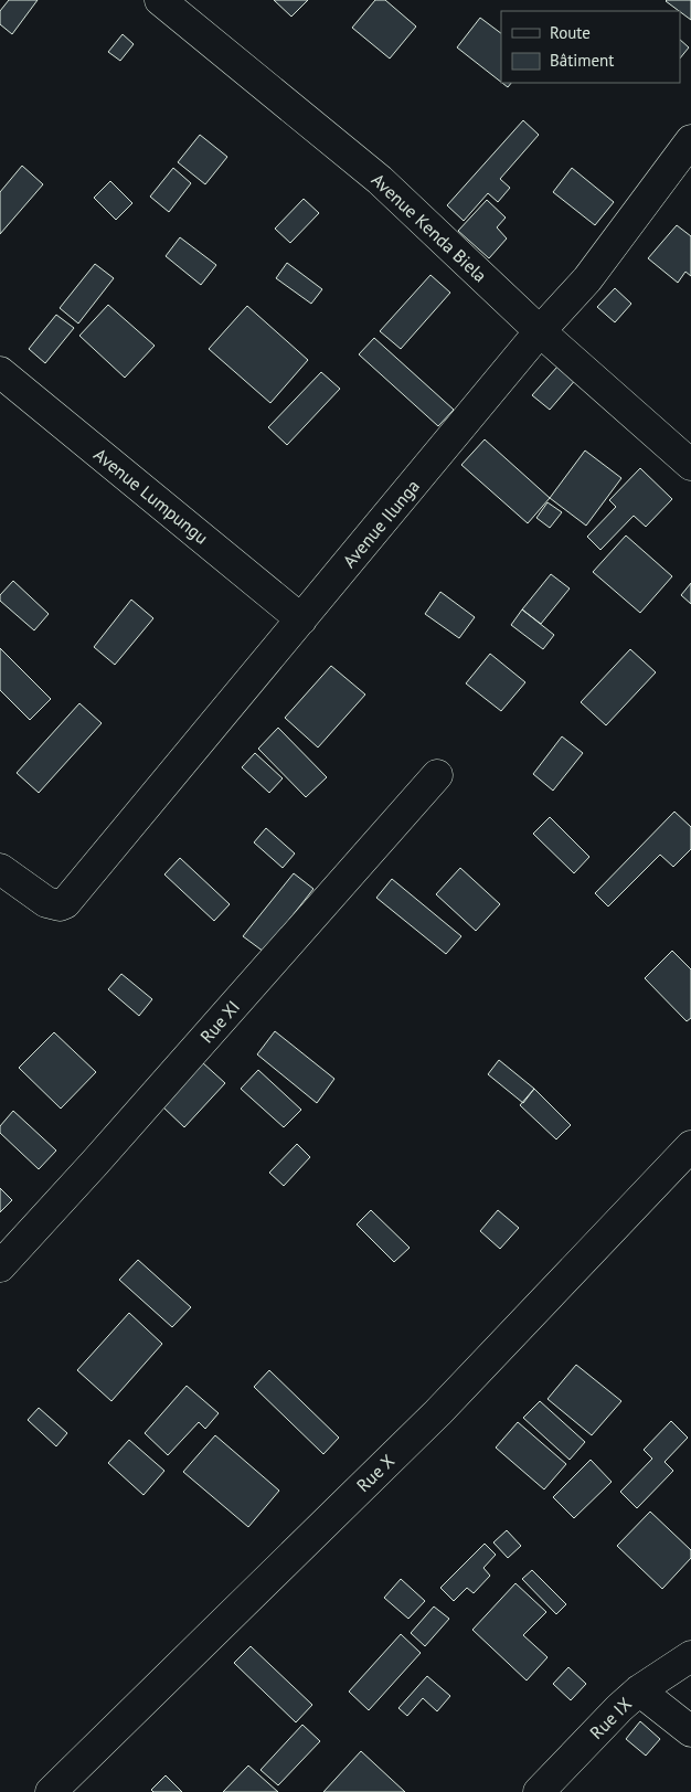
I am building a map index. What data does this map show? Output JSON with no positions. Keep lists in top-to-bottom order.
{
  "streets": {
    "street": [
      "Avenue Kenda Biela",
      "Avenue Lumpungu",
      "Avenue Ilunga",
      "Rue XI",
      "Rue X",
      "Rue IX"
    ]
  },
  "crossings": [
    ["Avenue Kenda Biela", "Avenue Ilunga"],
    ["Avenue Lumpungu", "Avenue Ilunga"]
  ],
  "legend": ["Route", "Bâtiment"]
}
